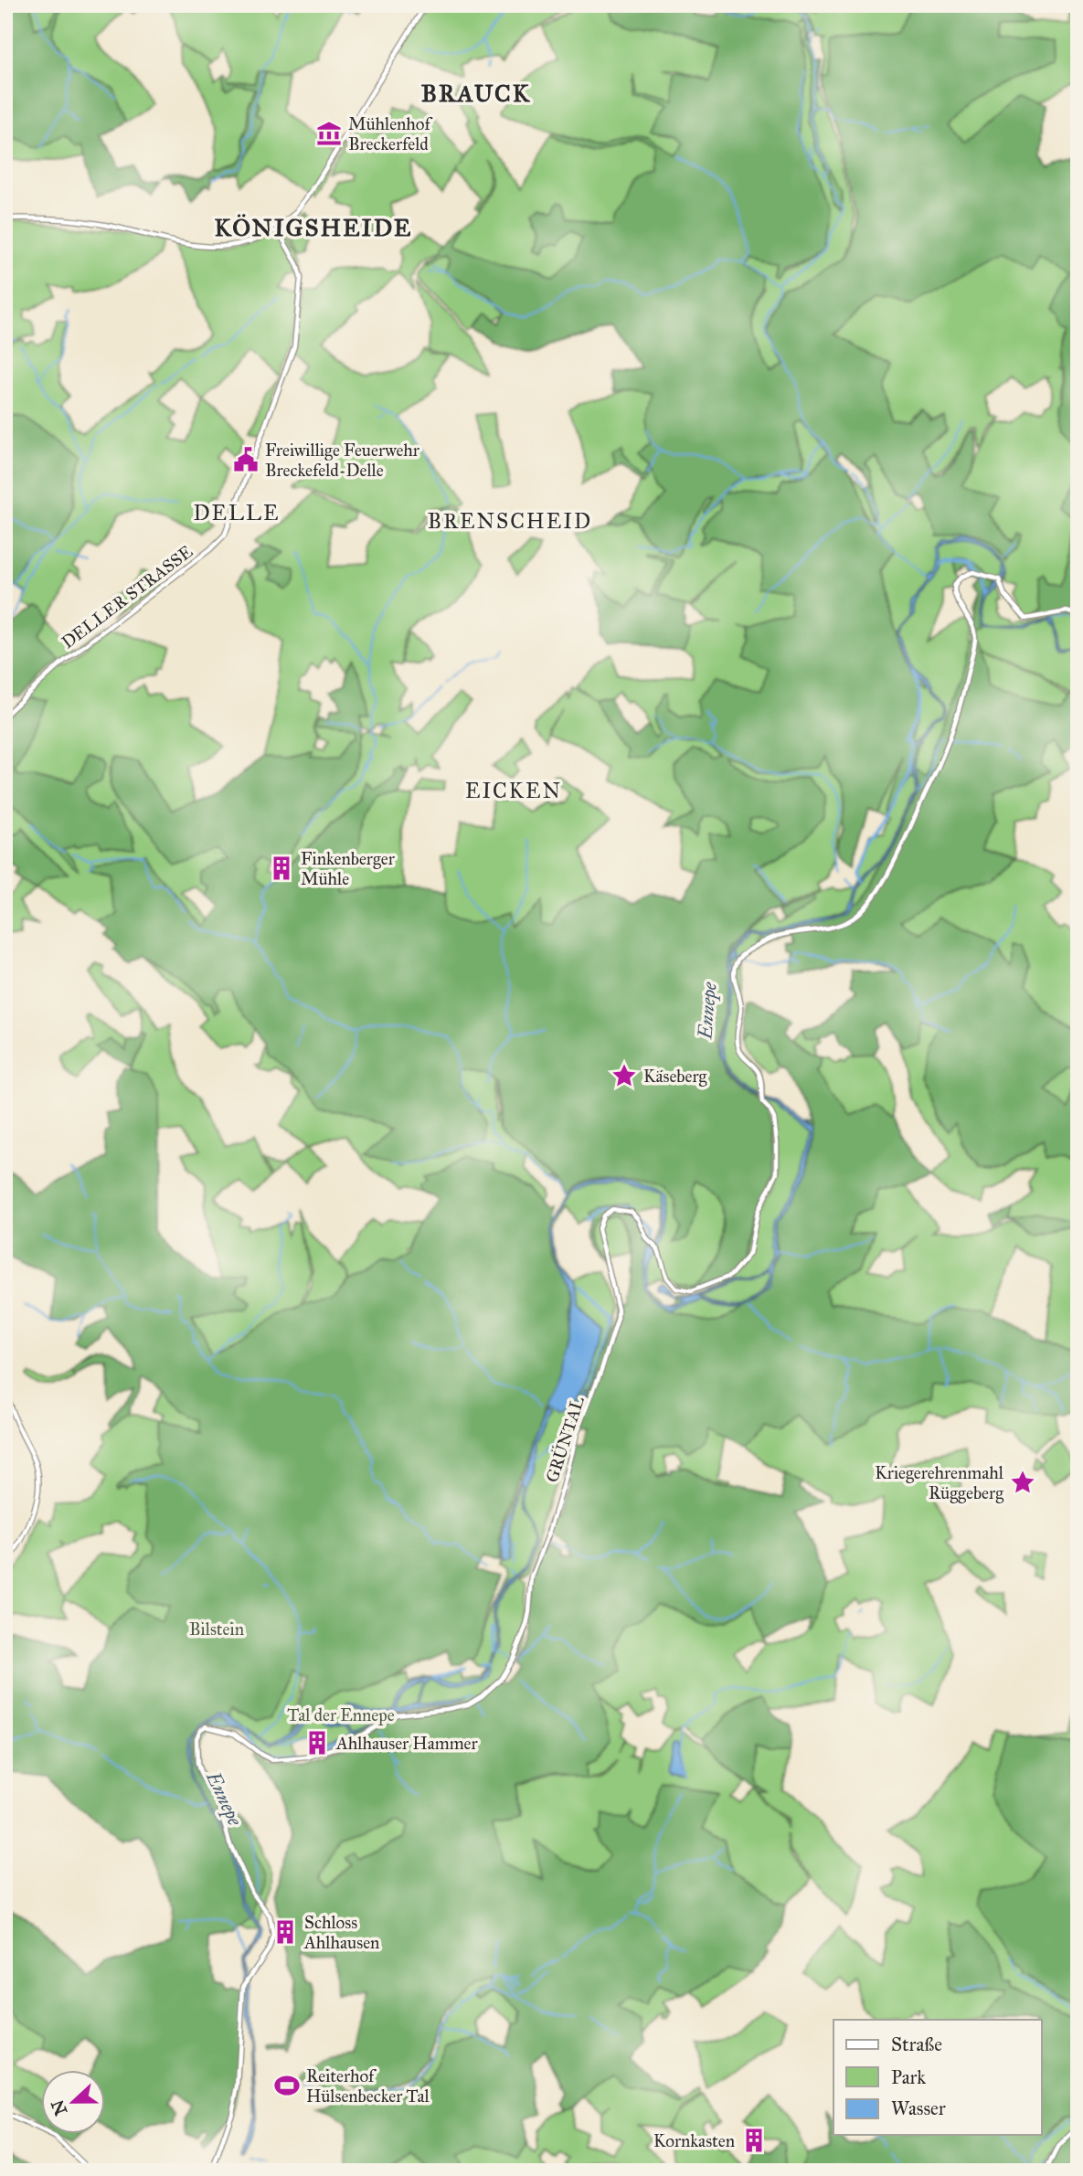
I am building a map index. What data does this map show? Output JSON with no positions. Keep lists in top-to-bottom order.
{
  "streets": {
    "street": ["DELLER STRASSE", "GRÜNTAL"]
  },
  "districts": [
    "BRAUCK",
    "KÖNIGSHEIDE",
    "DELLE",
    "BRENSCHEID",
    "EICKEN"
  ],
  "water": ["Ennepe"],
  "parks": ["Bilstein", "Tal der Ennepe"],
  "places": {
    "museum": ["Mühlenhof Breckerfeld"],
    "public building": ["Freiwillige Feuerwehr Breckefeld-Delle"],
    "building": [
      "Finkenberger Mühle",
      "Ahlhauser Hammer",
      "Schloss Ahlhausen",
      "Kornkasten"
    ],
    "place": ["Käseberg", "Kriegerehrenmahl Rüggeberg"],
    "sports": ["Reiterhof Hülsenbecker Tal"]
  },
  "legend": ["Straße", "Park", "Wasser"],
  "north": "left"
}
